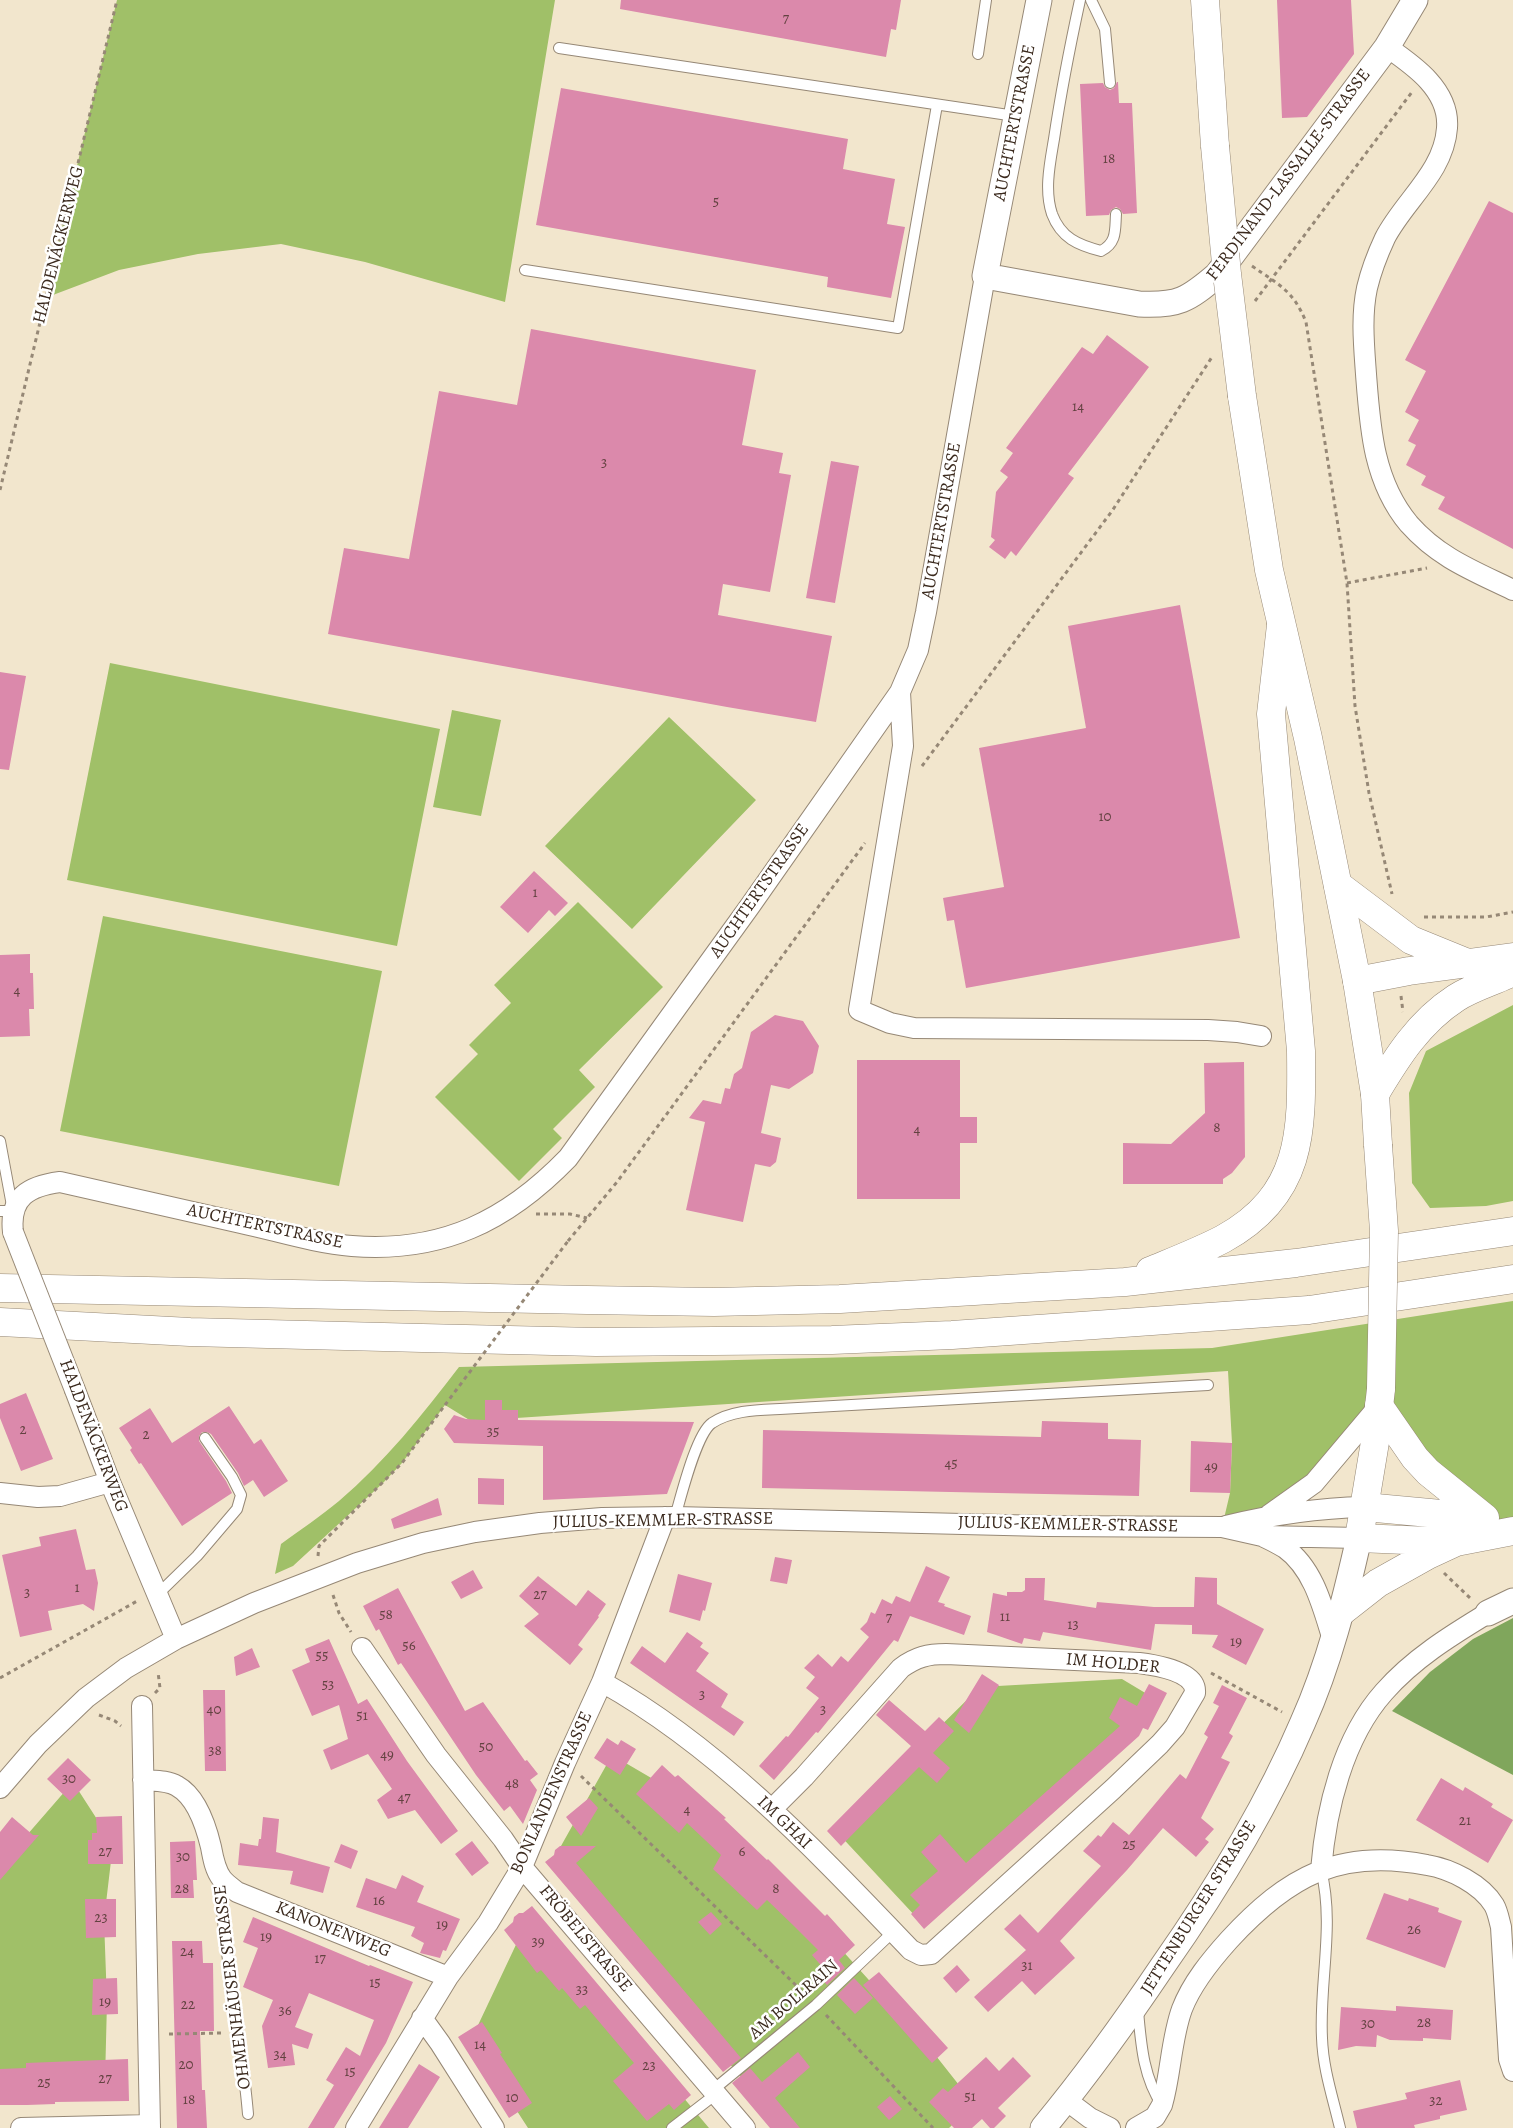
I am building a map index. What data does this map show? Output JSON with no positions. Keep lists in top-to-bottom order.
{
  "streets": {
    "main road": ["JETTENBURGER STRASSE"],
    "street": [
      "AUCHTERTSTRASSE",
      "FERDINAND-LASSALLE-STRASSE",
      "HALDENÄCKERWEG",
      "JULIUS-KEMMLER-STRASSE",
      "IM HOLDER",
      "BONLANDENSTRASSE",
      "IM GHAI",
      "KANONENWEG",
      "FRÖBELSTRASSE",
      "OHMENHÄUSER STRASSE"
    ],
    "lane": ["AM BOLLRAIN"]
  },
  "crossings": [
    ["AUCHTERTSTRASSE", "FERDINAND-LASSALLE-STRASSE"],
    ["AUCHTERTSTRASSE", "HALDENÄCKERWEG"],
    ["HALDENÄCKERWEG", "JULIUS-KEMMLER-STRASSE"],
    ["JULIUS-KEMMLER-STRASSE", "BONLANDENSTRASSE"],
    ["JULIUS-KEMMLER-STRASSE", "JETTENBURGER STRASSE"],
    ["IM HOLDER", "IM GHAI"],
    ["BONLANDENSTRASSE", "IM GHAI"],
    ["BONLANDENSTRASSE", "KANONENWEG"],
    ["BONLANDENSTRASSE", "FRÖBELSTRASSE"],
    ["IM GHAI", "AM BOLLRAIN"],
    ["KANONENWEG", "OHMENHÄUSER STRASSE"],
    ["FRÖBELSTRASSE", "AM BOLLRAIN"]
  ],
  "house_numbers": [
    "7",
    "18",
    "5",
    "14",
    "3",
    "10",
    "1",
    "4",
    "8",
    "4",
    "2",
    "35",
    "2",
    "45",
    "49",
    "1",
    "3",
    "27",
    "58",
    "11",
    "7",
    "13",
    "19",
    "56",
    "55",
    "53",
    "3",
    "40",
    "3",
    "51",
    "50",
    "38",
    "49",
    "30",
    "48",
    "47",
    "4",
    "21",
    "25",
    "27",
    "6",
    "30",
    "28",
    "8",
    "16",
    "23",
    "19",
    "26",
    "19",
    "39",
    "24",
    "17",
    "31",
    "15",
    "33",
    "19",
    "22",
    "36",
    "28",
    "30",
    "14",
    "34",
    "20",
    "23",
    "15",
    "27",
    "25",
    "51",
    "10",
    "18",
    "32"
  ]
}
